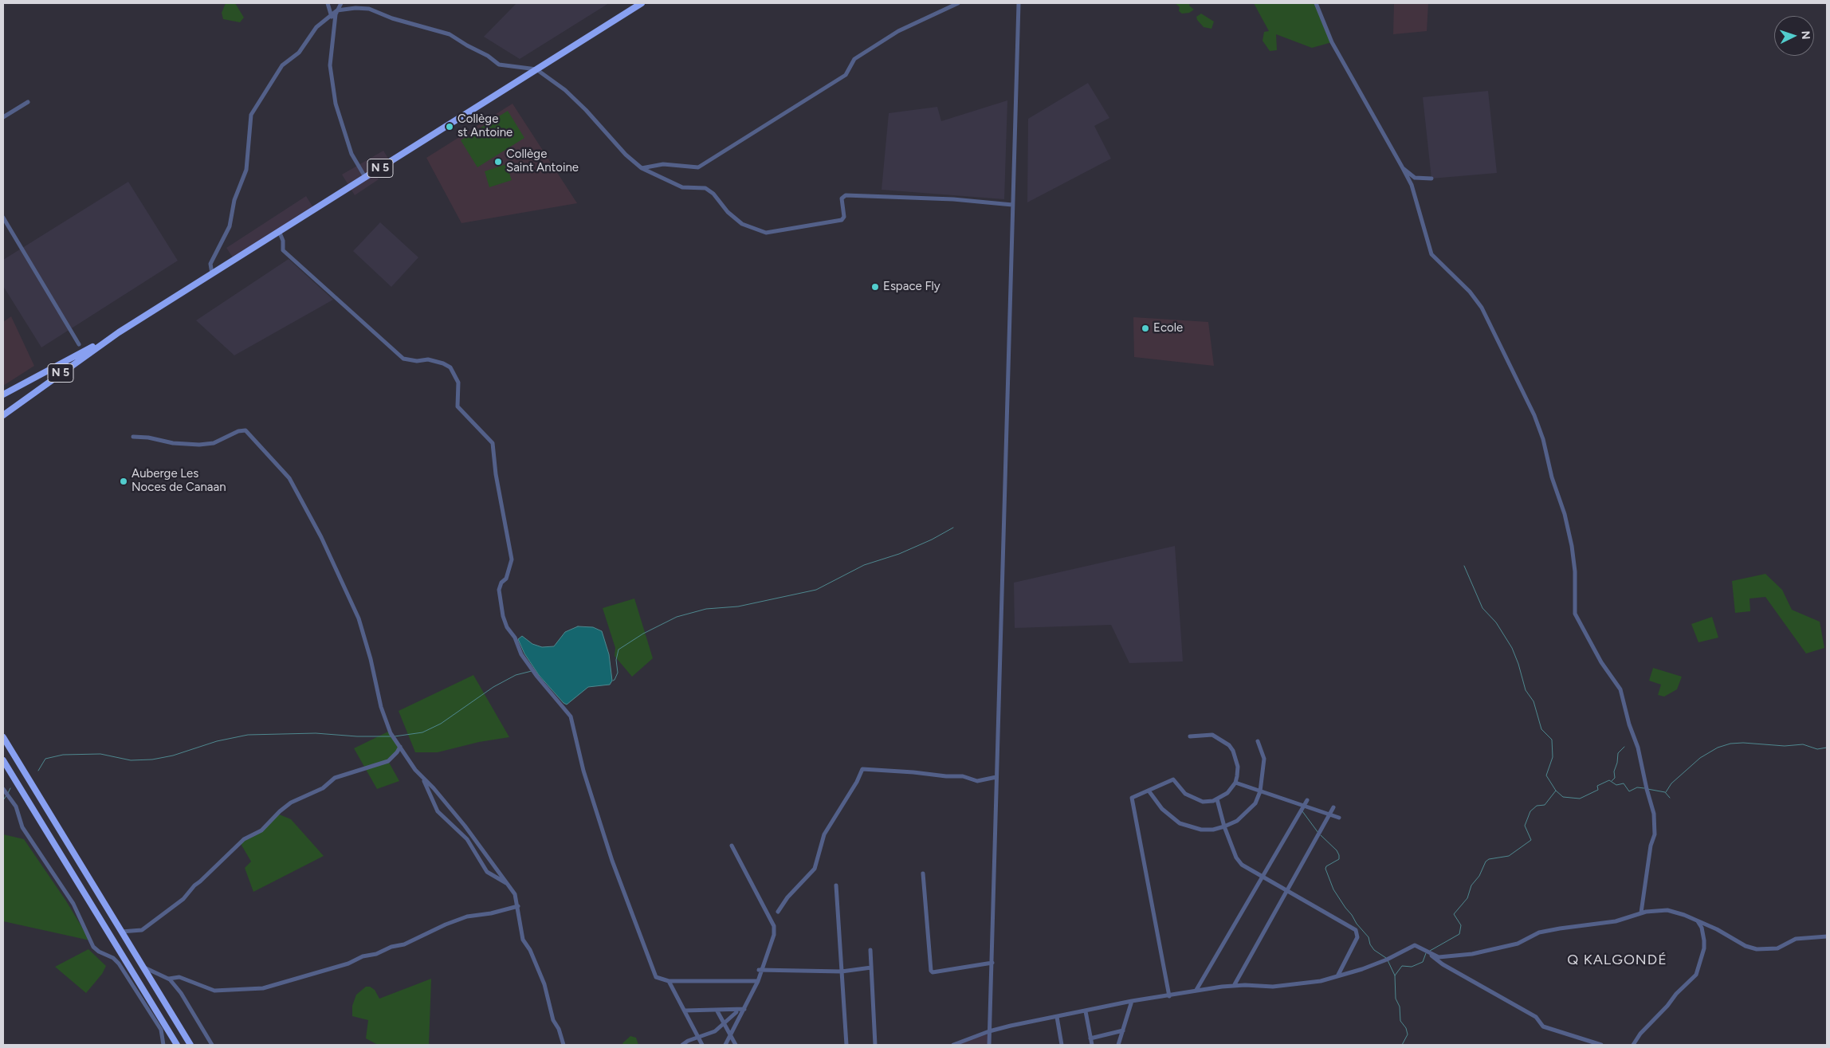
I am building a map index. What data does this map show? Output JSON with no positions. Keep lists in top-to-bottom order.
{
  "streets": {
    "highway": ["N 5"]
  },
  "districts": ["Q KALGONDÉ"],
  "places": [
    "Collège st Antoine",
    "Collège Saint Antoine",
    "Espace Fly",
    "Ecole",
    "Auberge Les Noces de Canaan"
  ],
  "north": "right"
}
